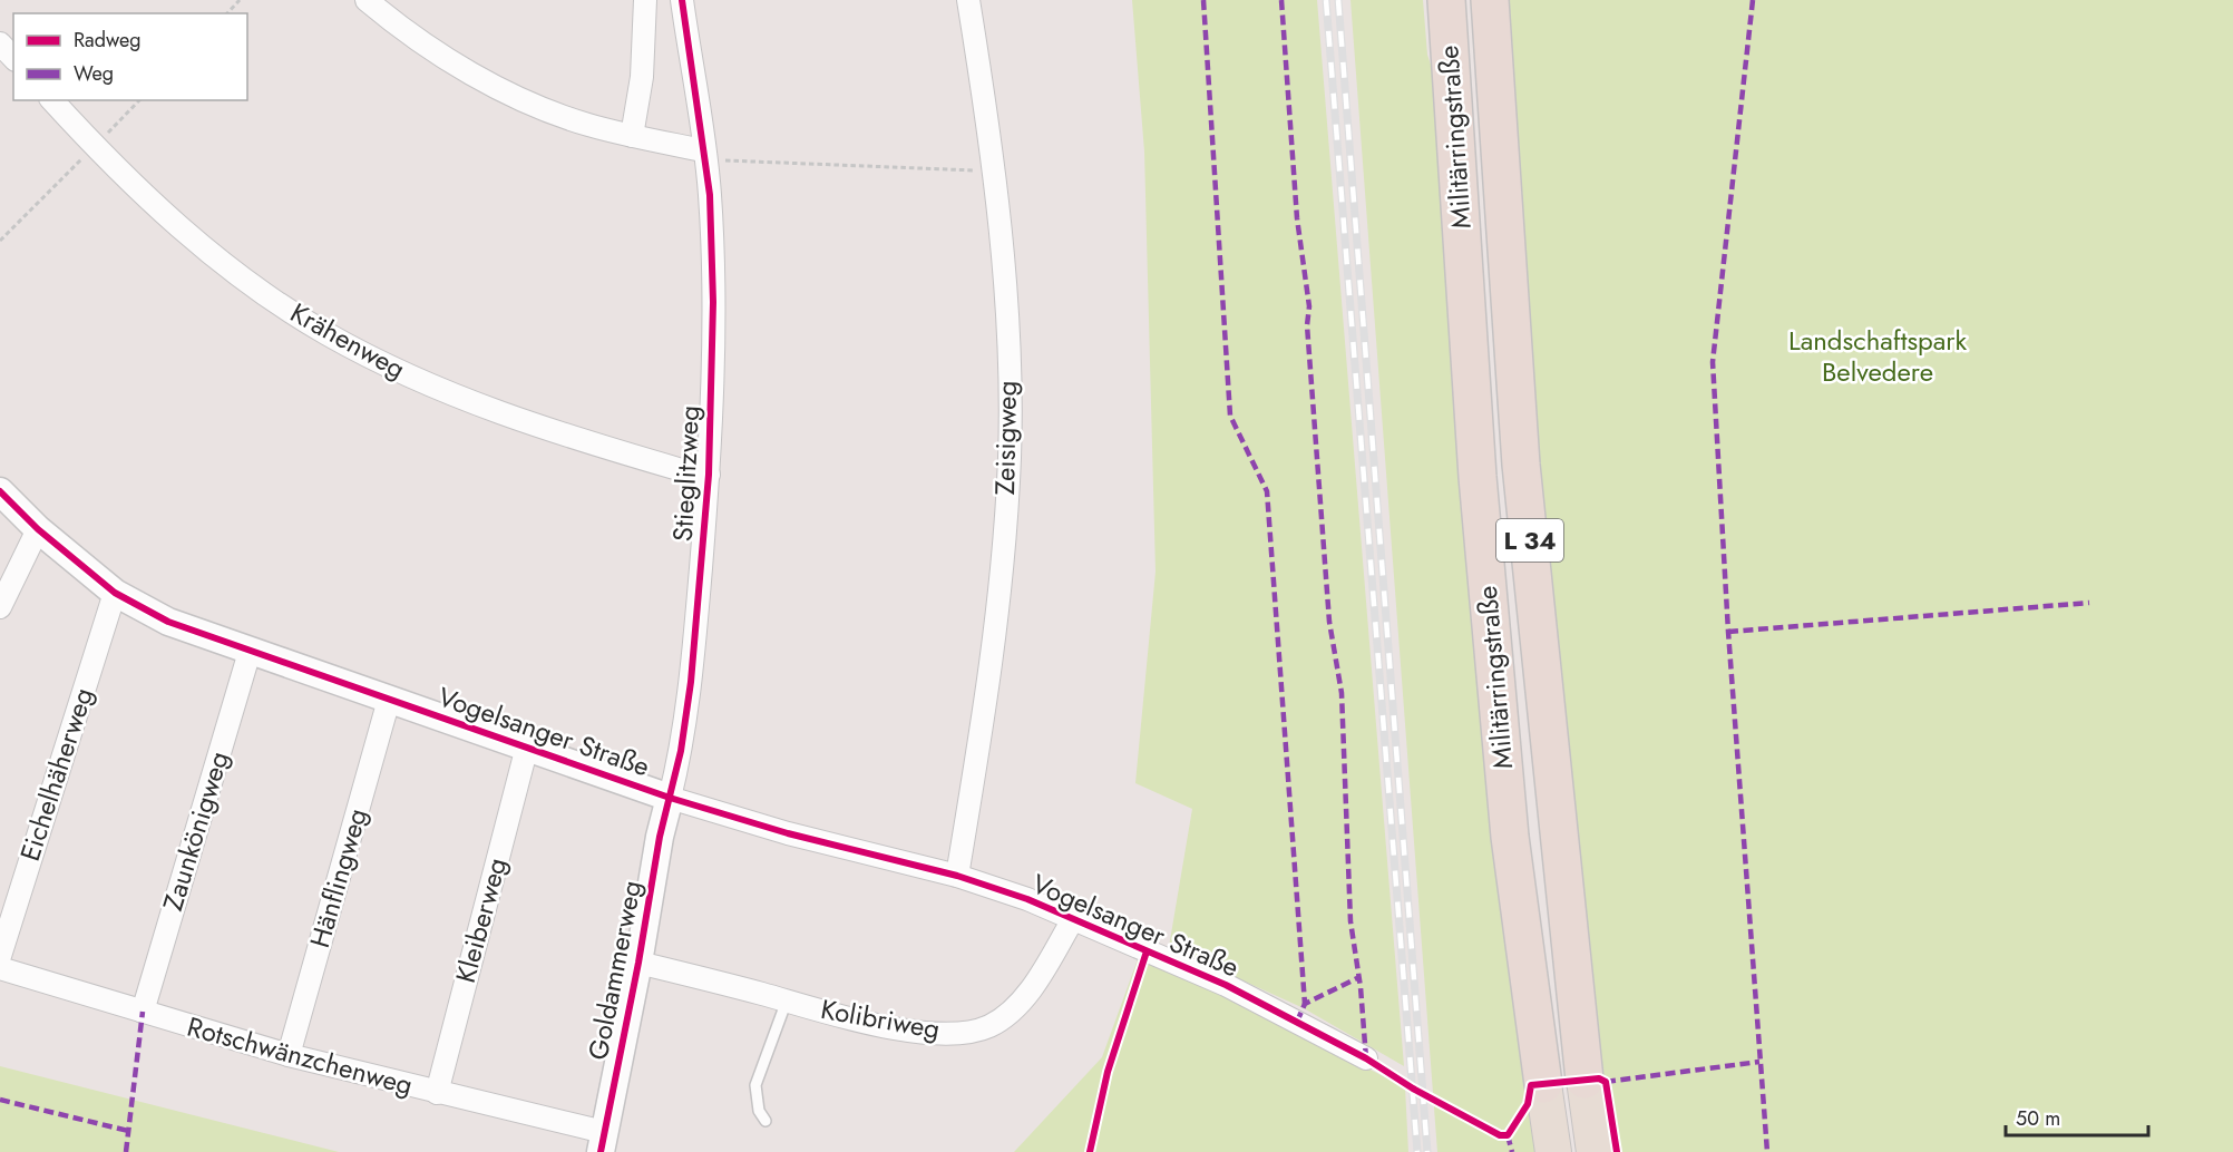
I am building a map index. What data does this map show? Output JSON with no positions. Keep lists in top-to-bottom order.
{
  "streets": {
    "highway": ["Militärringstraße", "L 34"],
    "street": [
      "Krähenweg",
      "Zeisigweg",
      "Stieglitzweg",
      "Vogelsanger Straße",
      "Eichelhäherweg",
      "Zaunkönigweg",
      "Hänflingweg",
      "Kleiberweg",
      "Goldammerweg",
      "Kolibriweg",
      "Rotschwänzchenweg"
    ]
  },
  "crossings": [
    ["Krähenweg", "Stieglitzweg"],
    ["Zeisigweg", "Vogelsanger Straße"],
    ["Stieglitzweg", "Vogelsanger Straße"],
    ["Stieglitzweg", "Goldammerweg"],
    ["Vogelsanger Straße", "Eichelhäherweg"],
    ["Vogelsanger Straße", "Zaunkönigweg"],
    ["Vogelsanger Straße", "Hänflingweg"],
    ["Vogelsanger Straße", "Kleiberweg"],
    ["Vogelsanger Straße", "Goldammerweg"],
    ["Vogelsanger Straße", "Kolibriweg"],
    ["Zaunkönigweg", "Rotschwänzchenweg"],
    ["Hänflingweg", "Rotschwänzchenweg"],
    ["Kleiberweg", "Rotschwänzchenweg"],
    ["Goldammerweg", "Kolibriweg"],
    ["Goldammerweg", "Rotschwänzchenweg"]
  ],
  "parks": ["Landschaftspark Belvedere"],
  "legend": ["Radweg", "Weg"],
  "scale_bar": "50 m"
}
